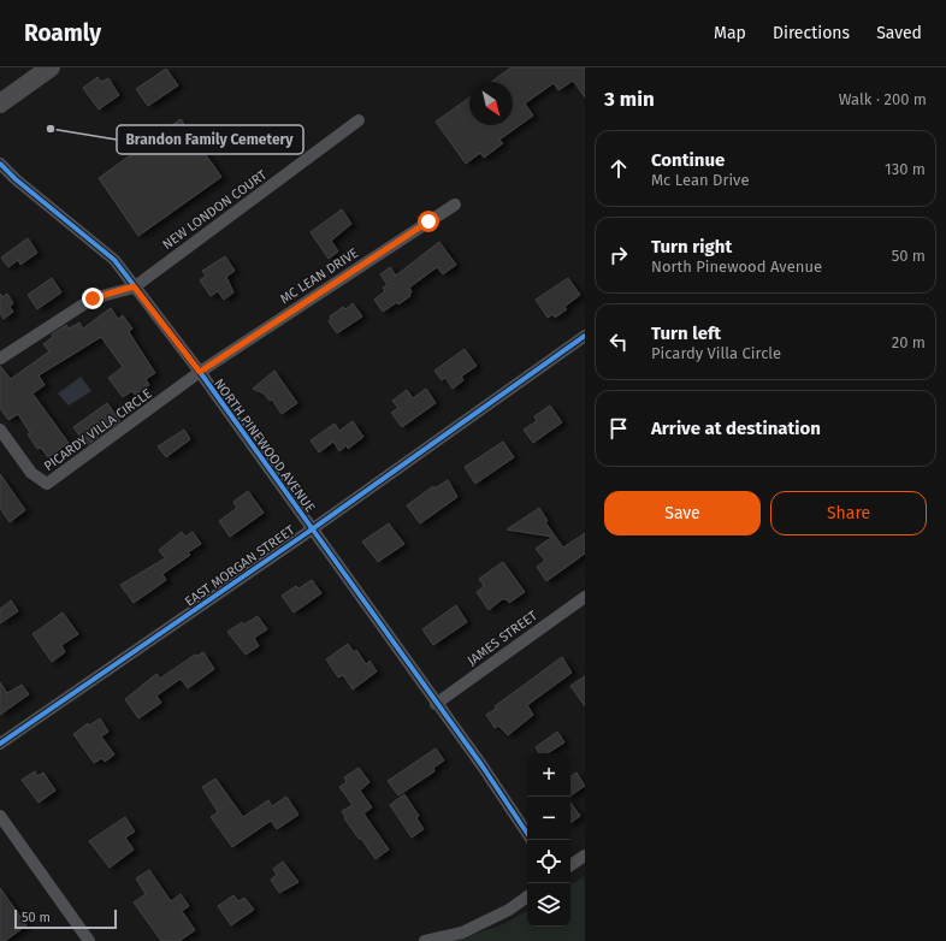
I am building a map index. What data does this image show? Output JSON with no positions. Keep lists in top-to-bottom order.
{
  "streets": {
    "street": [
      "NEW LONDON COURT",
      "MC LEAN DRIVE",
      "PICARDY VILLA CIRCLE",
      "NORTH PINEWOOD AVENUE",
      "EAST MORGAN STREET",
      "JAMES STREET"
    ]
  },
  "crossings": [
    ["NEW LONDON COURT", "NORTH PINEWOOD AVENUE"],
    ["MC LEAN DRIVE", "PICARDY VILLA CIRCLE"],
    ["MC LEAN DRIVE", "NORTH PINEWOOD AVENUE"],
    ["PICARDY VILLA CIRCLE", "NORTH PINEWOOD AVENUE"],
    ["NORTH PINEWOOD AVENUE", "EAST MORGAN STREET"],
    ["NORTH PINEWOOD AVENUE", "JAMES STREET"]
  ],
  "places": ["Brandon Family Cemetery"],
  "scale_bar": "50 m",
  "north": "bottom right",
  "page": {
    "header": "Roamly",
    "nav": ["Map", "Directions", "Saved"],
    "heading": ["3 min", "Walk · 200 m"],
    "list": [
      ["Continue", "Mc Lean Drive", "130 m"],
      ["Turn right", "North Pinewood Avenue", "50 m"],
      ["Turn left", "Picardy Villa Circle", "20 m"],
      "Arrive at destination"
    ],
    "buttons": ["Save", "Share"],
    "map_buttons": ["+", "−"],
    "scale": "50 m"
  }
}
